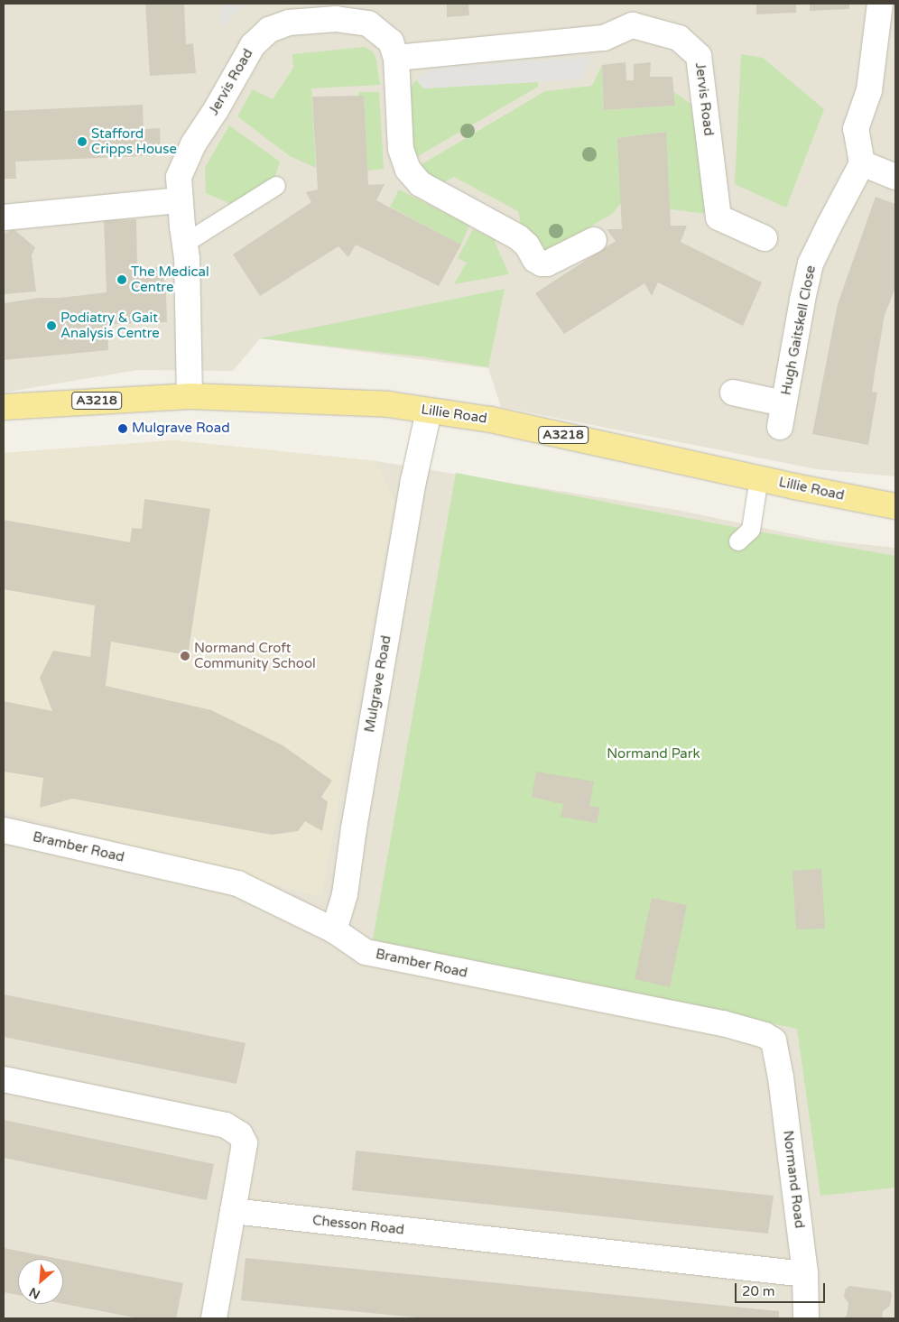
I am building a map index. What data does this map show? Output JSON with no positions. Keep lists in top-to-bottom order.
{
  "streets": {
    "main road": ["A3218", "Lillie Road"],
    "street": [
      "Jervis Road",
      "Hugh Gaitskell Close",
      "Mulgrave Road",
      "Bramber Road",
      "Normand Road",
      "Chesson Road"
    ]
  },
  "crossings": [
    ["Jervis Road", "Lillie Road"],
    ["Lillie Road", "Mulgrave Road"],
    ["Mulgrave Road", "Bramber Road"],
    ["Bramber Road", "Normand Road"],
    ["Normand Road", "Chesson Road"]
  ],
  "parks": ["Normand Park"],
  "places": [
    "Stafford Cripps House",
    "The Medical Centre",
    "Podiatry & Gait Analysis Centre",
    "Mulgrave Road",
    "Normand Croft Community School"
  ],
  "scale_bar": "20 m",
  "north": "bottom left"
}
